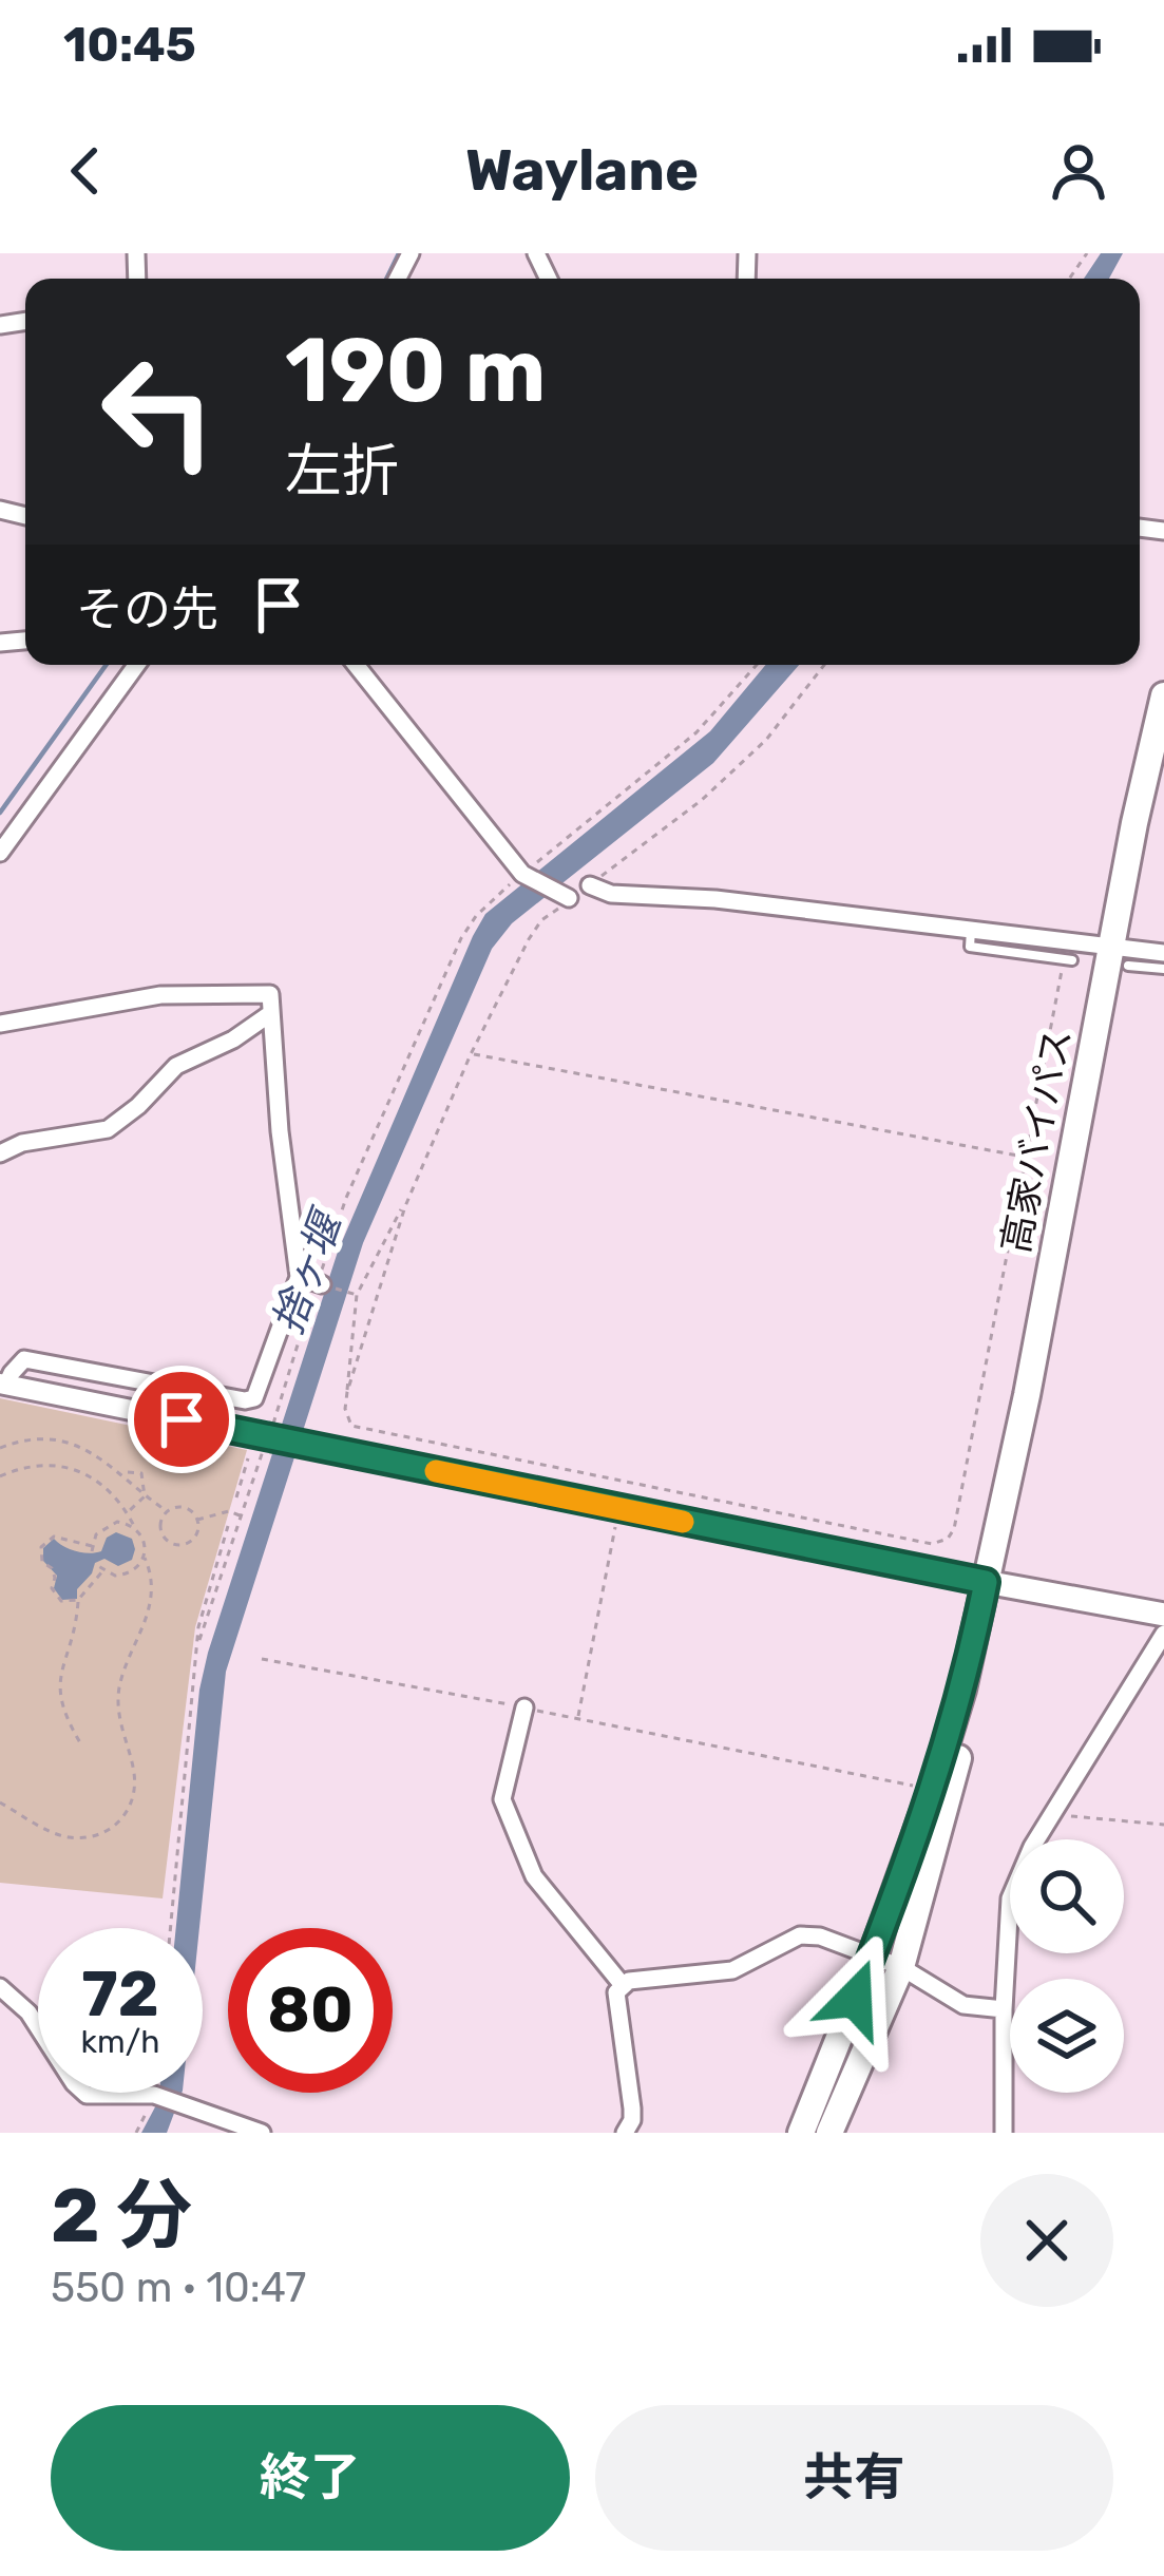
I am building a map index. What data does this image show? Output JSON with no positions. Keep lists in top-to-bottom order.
{
  "streets": {
    "highway": ["高家バイパス"]
  },
  "water": ["捨ヶ堰"],
  "page": {
    "status": "10:45",
    "header": "Waylane",
    "turn": ["190 m", "左折"],
    "then": "その先",
    "speed": "72 km/h",
    "limit": "80",
    "heading": ["2 分", "550 m · 10:47"],
    "buttons": ["終了", "共有"]
  }
}
